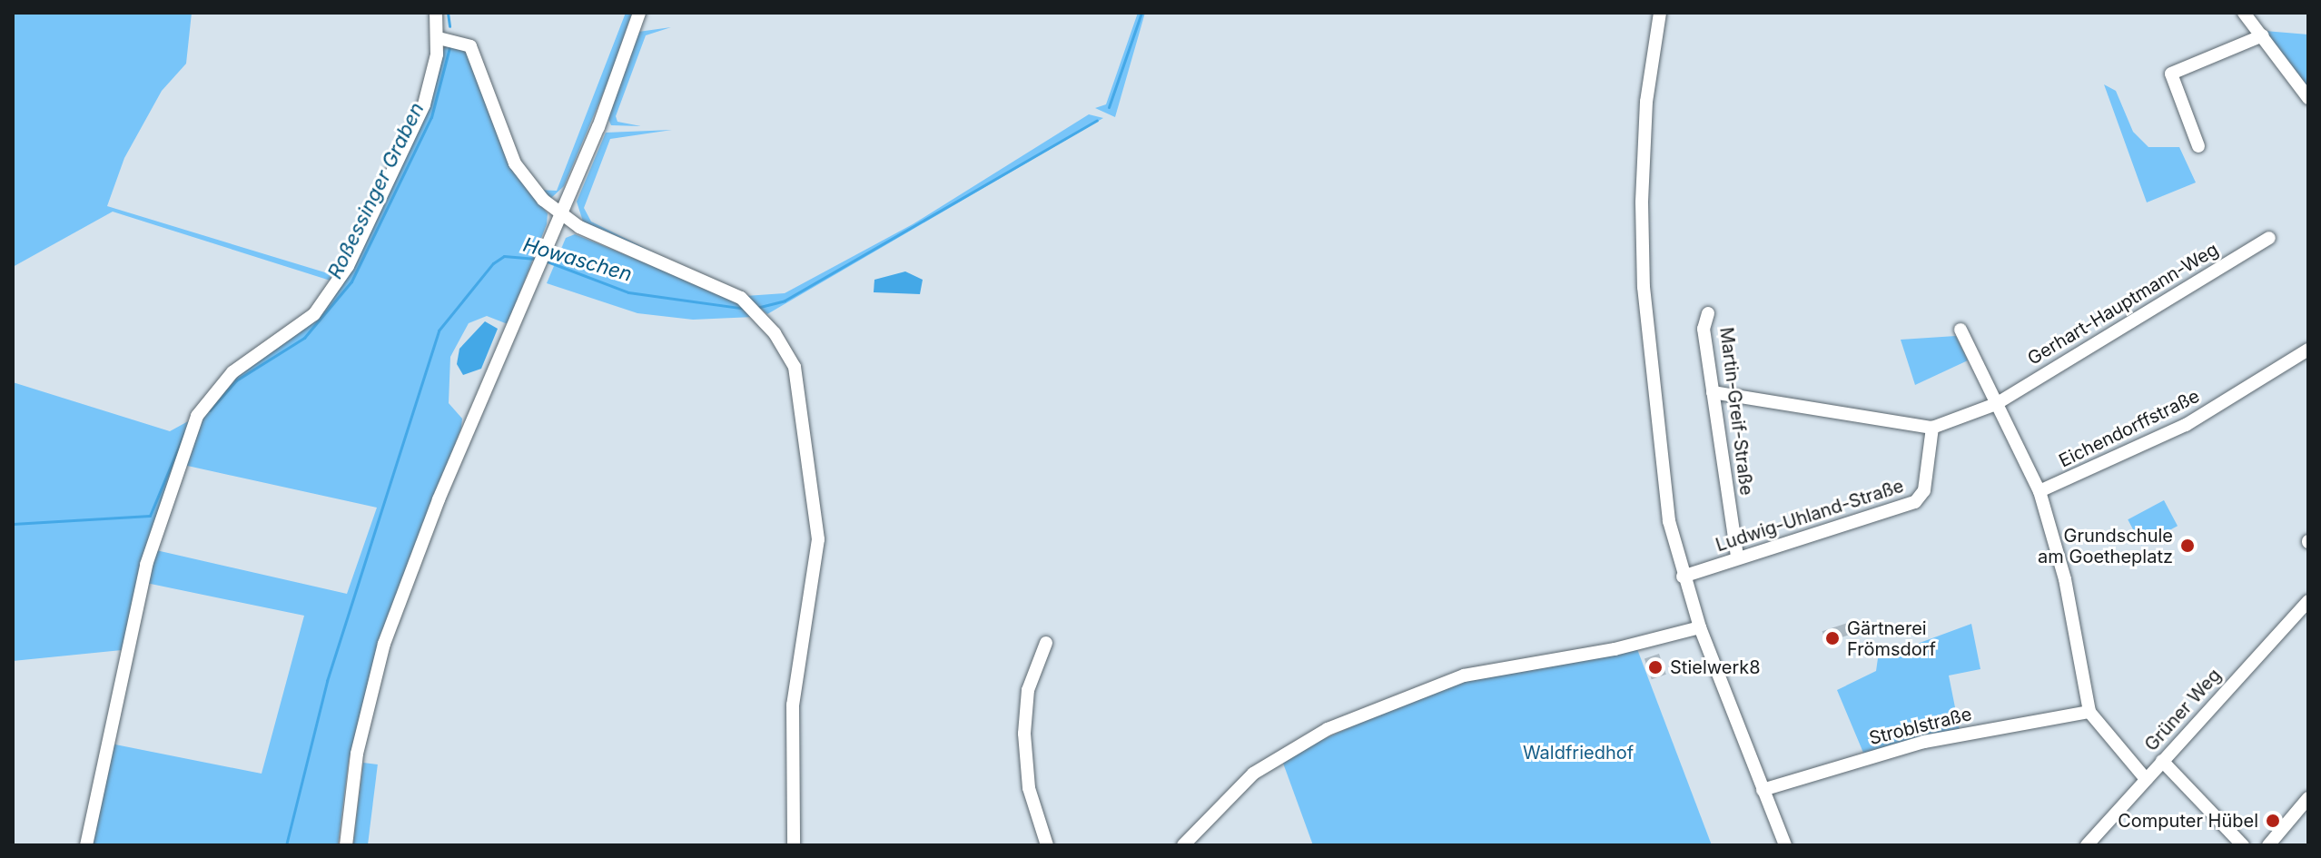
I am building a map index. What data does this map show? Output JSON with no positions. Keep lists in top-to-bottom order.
{
  "streets": {
    "street": [
      "Gerhart-Hauptmann-Weg",
      "Martin-Greif-Straße",
      "Eichendorffstraße",
      "Ludwig-Uhland-Straße",
      "Grüner Weg",
      "Stroblstraße"
    ]
  },
  "crossings": [
    ["Gerhart-Hauptmann-Weg", "Ludwig-Uhland-Straße"],
    ["Martin-Greif-Straße", "Ludwig-Uhland-Straße"]
  ],
  "water": ["Roßessinger Graben", "Howaschen"],
  "parks": ["Waldfriedhof"],
  "places": [
    "Grundschule am Goetheplatz",
    "Gärtnerei Frömsdorf",
    "Stielwerk8",
    "Computer Hübel"
  ]
}
